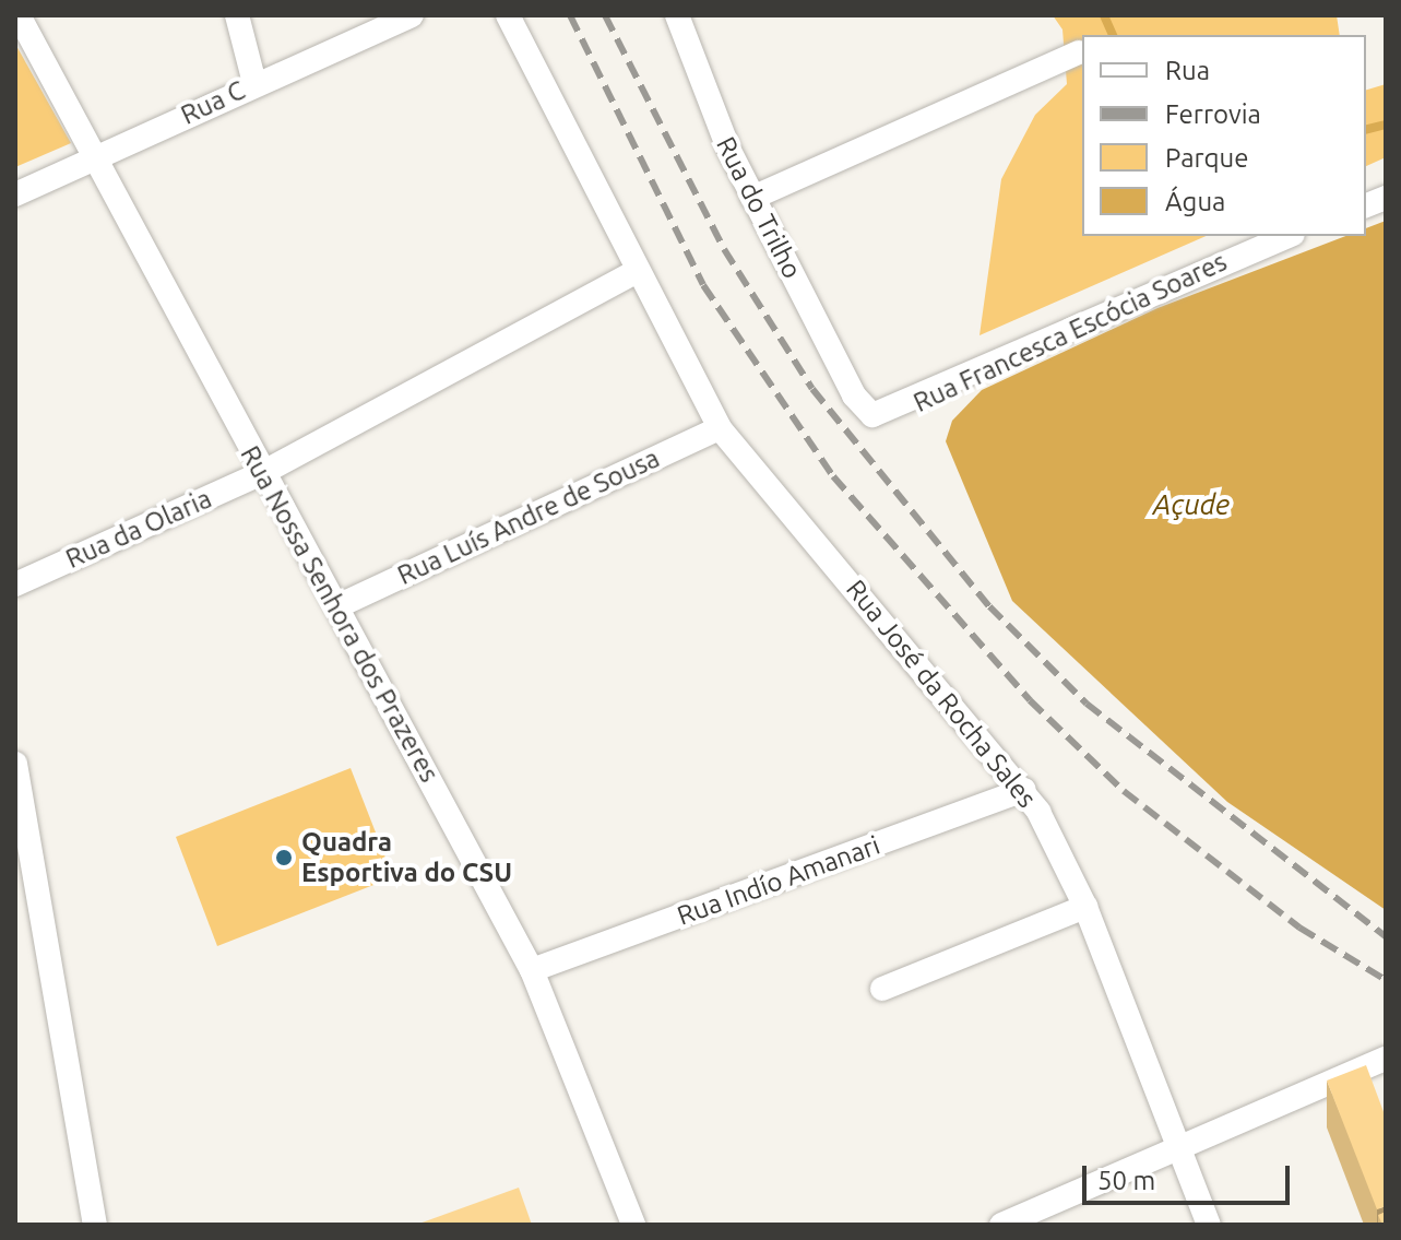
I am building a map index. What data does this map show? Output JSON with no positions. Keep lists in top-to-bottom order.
{
  "streets": {
    "street": [
      "Rua C",
      "Rua do Trilho",
      "Rua Francesca Escócia Soares",
      "Rua Luís Andre de Sousa",
      "Rua da Olaria",
      "Rua Nossa Senhora dos Prazeres",
      "Rua José da Rocha Sales",
      "Rua Indío Amanari"
    ]
  },
  "crossings": [
    ["Rua C", "Rua Nossa Senhora dos Prazeres"],
    ["Rua do Trilho", "Rua Francesca Escócia Soares"],
    ["Rua Luís Andre de Sousa", "Rua Nossa Senhora dos Prazeres"],
    ["Rua Luís Andre de Sousa", "Rua José da Rocha Sales"],
    ["Rua da Olaria", "Rua Nossa Senhora dos Prazeres"],
    ["Rua da Olaria", "Rua José da Rocha Sales"],
    ["Rua Nossa Senhora dos Prazeres", "Rua Indío Amanari"],
    ["Rua José da Rocha Sales", "Rua Indío Amanari"]
  ],
  "water": ["Açude"],
  "places": ["Quadra Esportiva do CSU"],
  "legend": [
    "Rua",
    "Ferrovia",
    "Parque",
    "Água"
  ],
  "scale_bar": "50 m"
}
